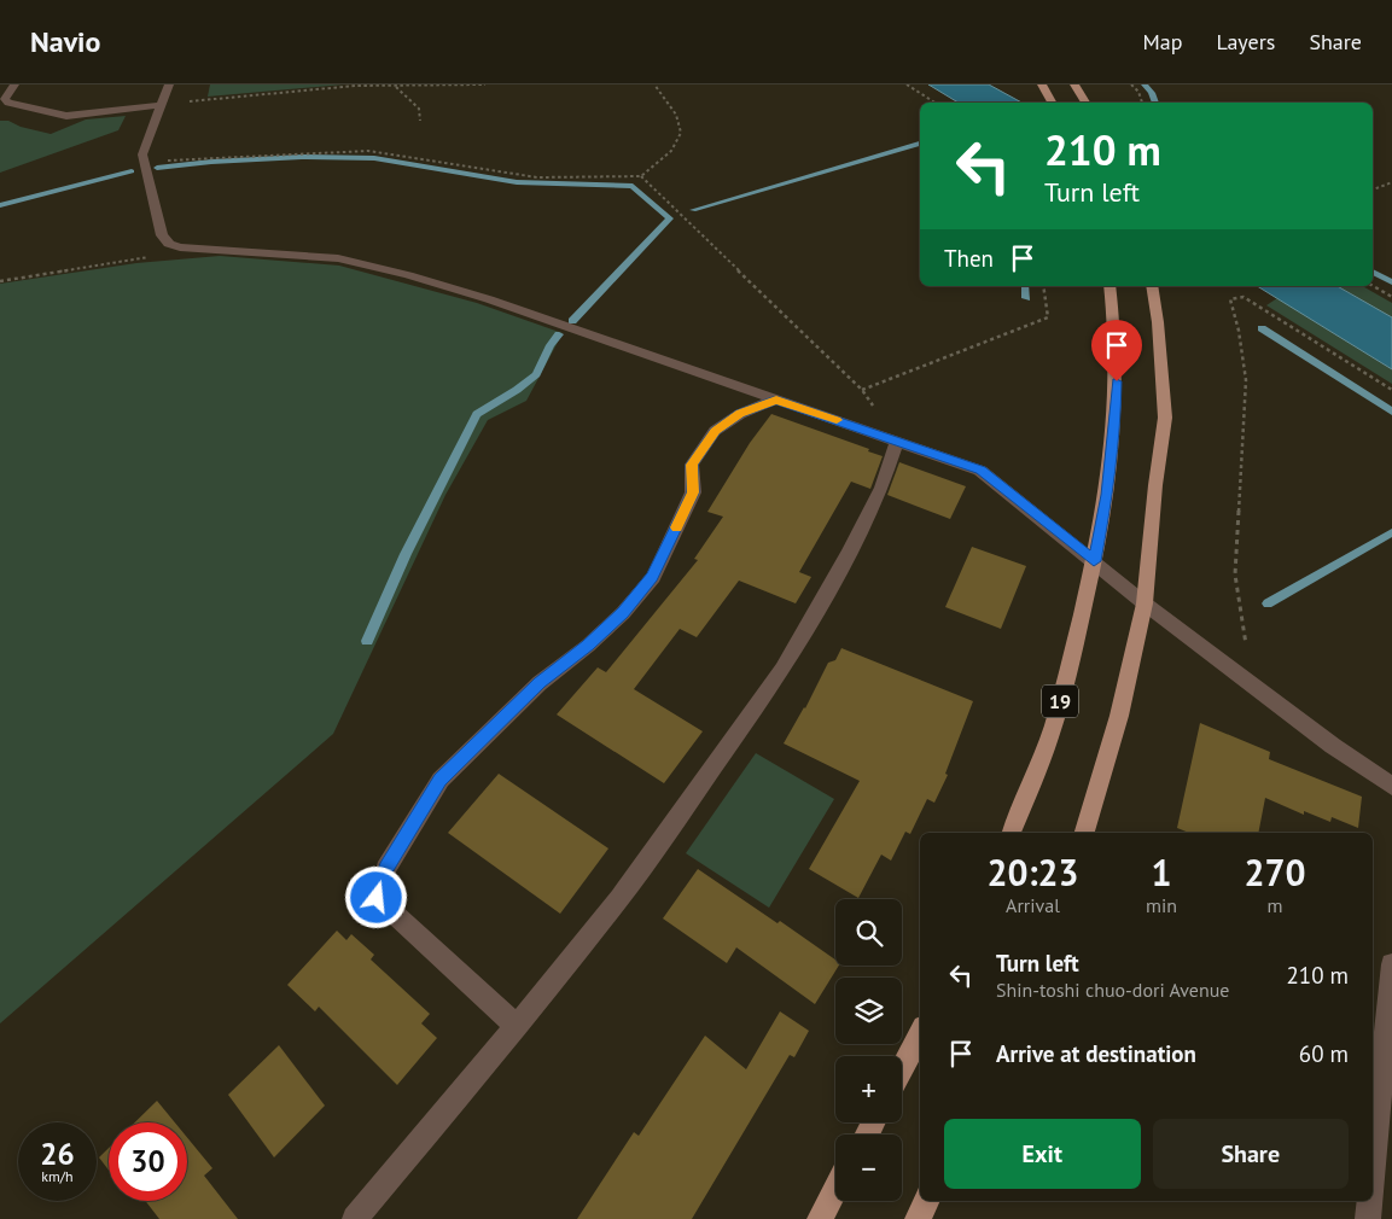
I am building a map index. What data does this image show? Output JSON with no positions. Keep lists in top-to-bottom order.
{
  "streets": {
    "main road": ["19"]
  },
  "page": {
    "header": "Navio",
    "nav": ["Map", "Layers", "Share"],
    "turn": ["210 m", "Turn left"],
    "then": "Then",
    "eta": [
      "20:23",
      "Arrival",
      "1",
      "min",
      "270",
      "m"
    ],
    "map_buttons": ["+", "−"],
    "list": [
      {
        "name": "Turn left",
        "note": "Shin-toshi chuo-dori Avenue",
        "value": "210 m"
      },
      {
        "name": "Arrive at destination",
        "value": "60 m"
      }
    ],
    "buttons": ["Exit", "Share"],
    "speed": "26 km/h",
    "limit": "30"
  }
}
